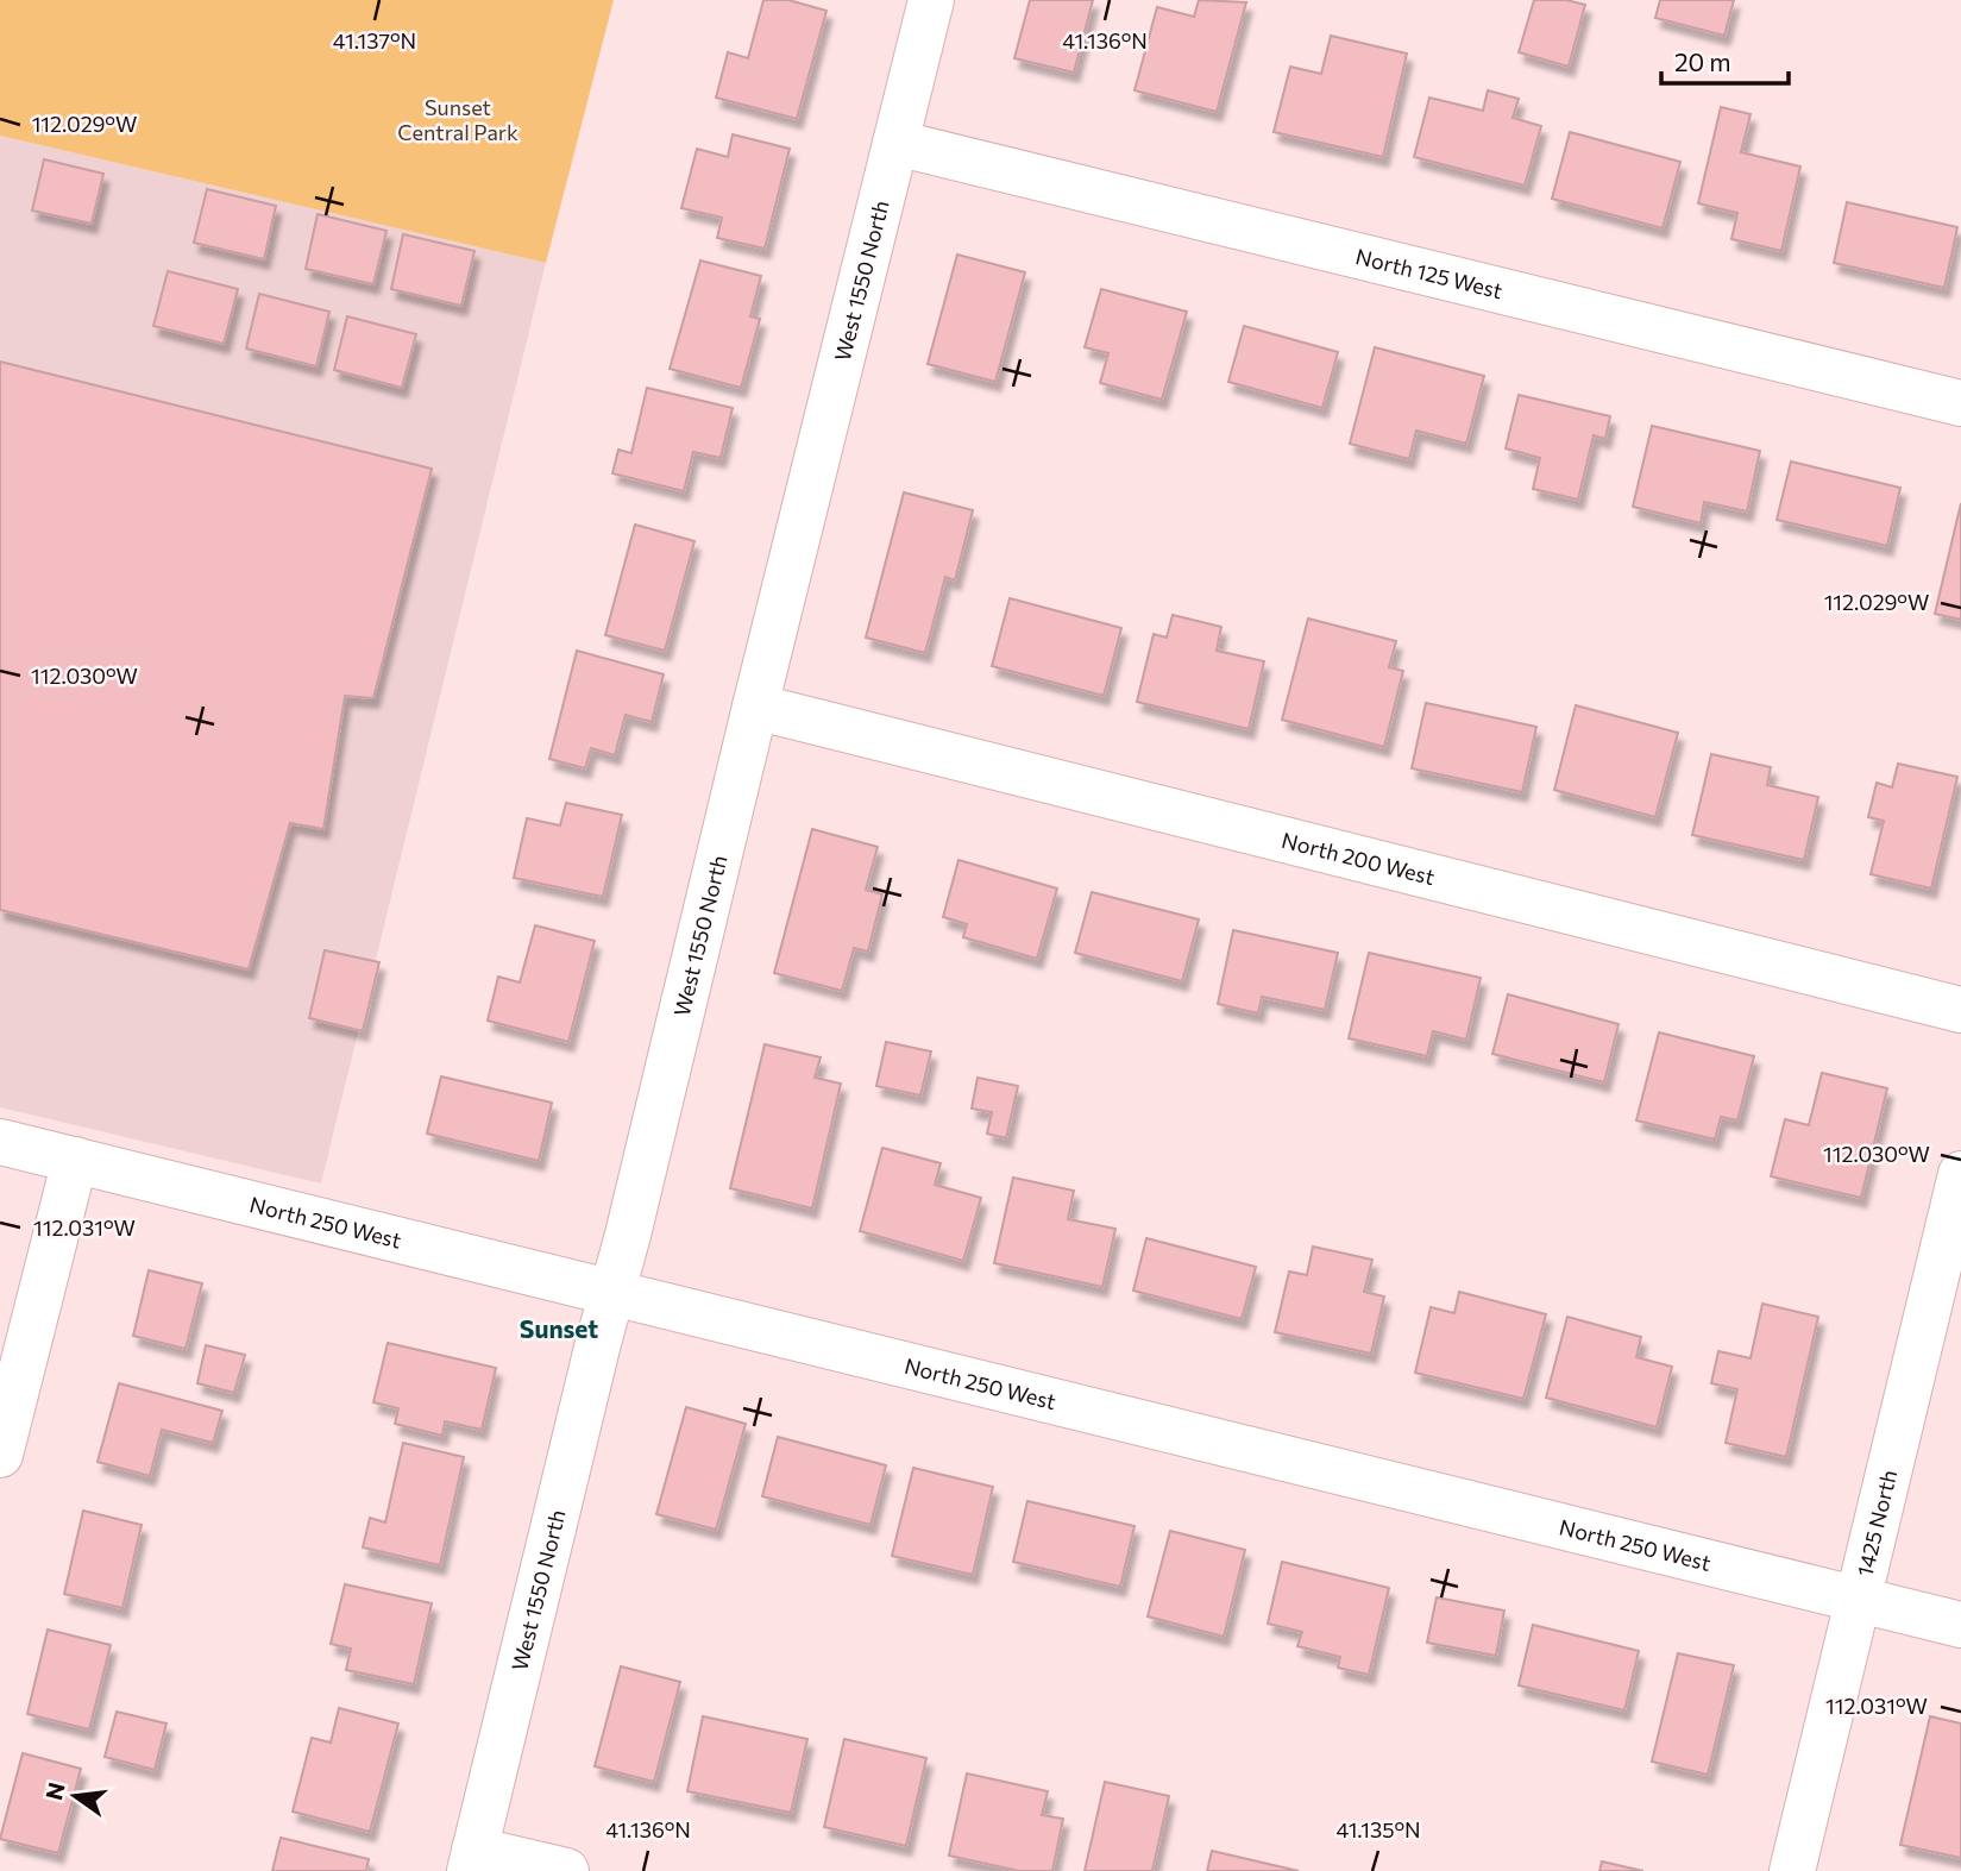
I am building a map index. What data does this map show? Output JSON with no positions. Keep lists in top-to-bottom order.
{
  "streets": {
    "street": [
      "North 125 West",
      "West 1550 North",
      "North 200 West",
      "North 250 West",
      "1425 North"
    ]
  },
  "crossings": [
    ["North 125 West", "West 1550 North"],
    ["West 1550 North", "North 200 West"],
    ["West 1550 North", "North 250 West"],
    ["North 250 West", "1425 North"]
  ],
  "districts": ["Sunset"],
  "parks": ["Sunset Central Park"],
  "scale_bar": "20 m",
  "north": "left",
  "coordinates": [
    "41.137°N",
    "41.136°N",
    "112.029°W",
    "112.030°W",
    "112.031°W",
    "41.135°N"
  ]
}
